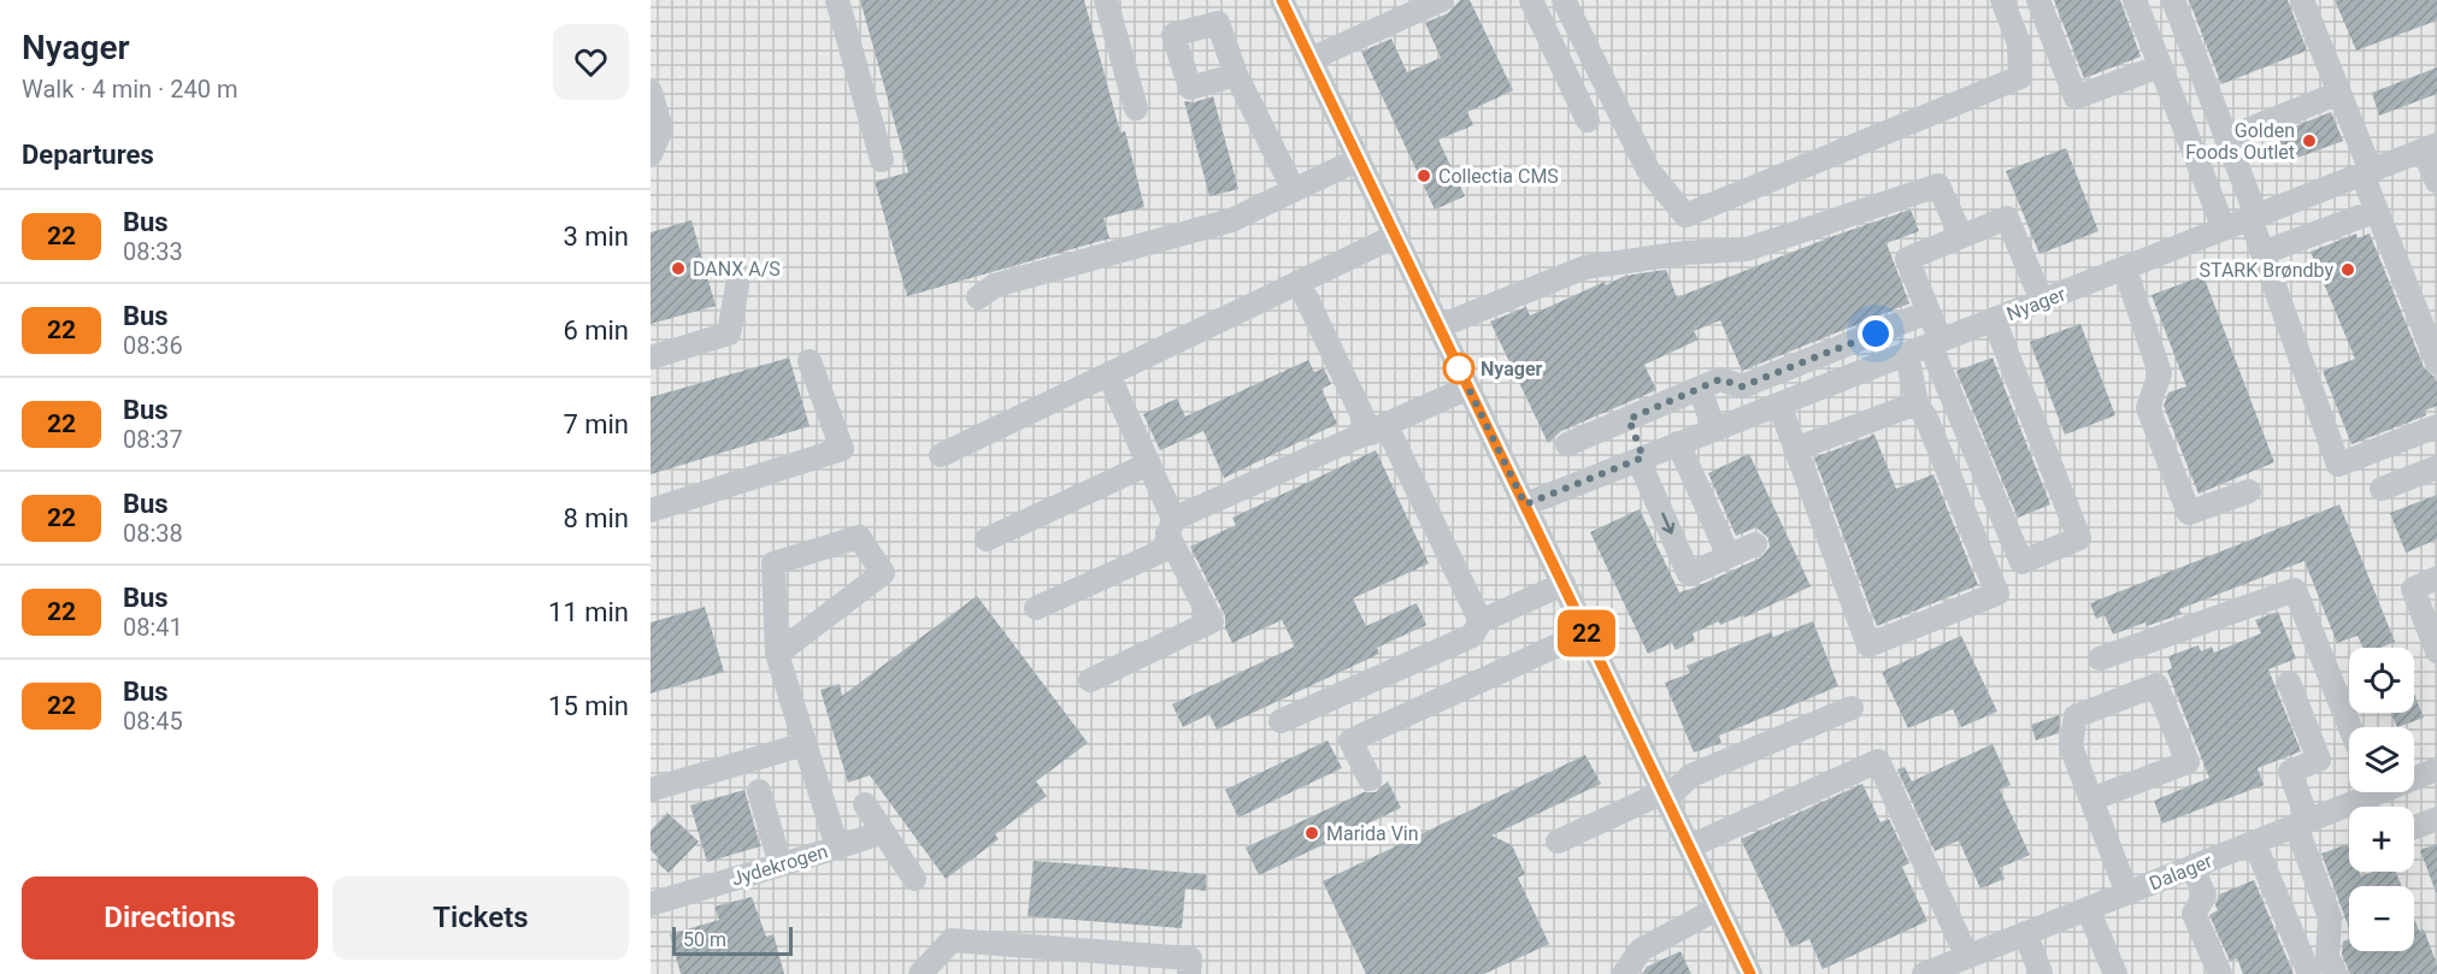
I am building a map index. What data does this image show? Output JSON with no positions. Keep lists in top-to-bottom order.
{
  "streets": {
    "street": ["Nyager", "Jydekrogen", "Dalager"]
  },
  "places": [
    "Golden Foods Outlet",
    "Collectia CMS",
    "DANX A/S",
    "STARK Brøndby",
    "Nyager",
    "Marida Vin"
  ],
  "lines": ["bus line 22"],
  "scale_bar": "50 m",
  "page": {
    "heading": [
      ["Nyager", "Walk · 4 min · 240 m"],
      "Departures"
    ],
    "on_map": "22",
    "list": [
      {
        "mark": "22",
        "name": "Bus",
        "note": "08:33",
        "value": "3 min"
      },
      {
        "mark": "22",
        "name": "Bus",
        "note": "08:36",
        "value": "6 min"
      },
      {
        "mark": "22",
        "name": "Bus",
        "note": "08:37",
        "value": "7 min"
      },
      {
        "mark": "22",
        "name": "Bus",
        "note": "08:38",
        "value": "8 min"
      },
      {
        "mark": "22",
        "name": "Bus",
        "note": "08:41",
        "value": "11 min"
      },
      {
        "mark": "22",
        "name": "Bus",
        "note": "08:45",
        "value": "15 min"
      }
    ],
    "map_buttons": ["+", "−"],
    "buttons": ["Directions", "Tickets"],
    "scale": "50 m"
  }
}
